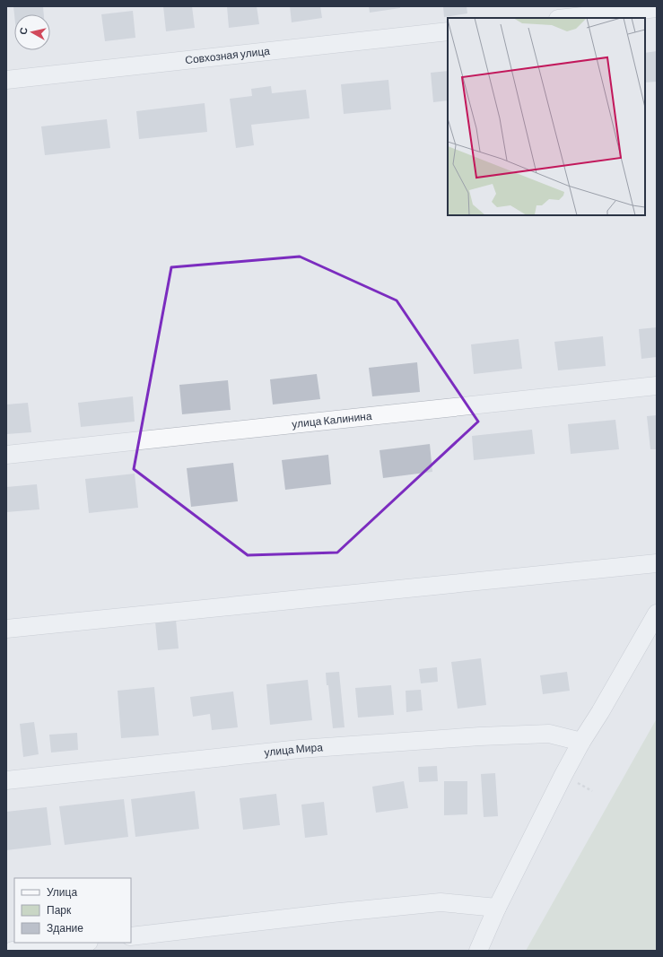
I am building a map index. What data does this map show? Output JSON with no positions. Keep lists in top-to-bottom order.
{
  "streets": {
    "street": ["Совхозная улица", "улица Калинина", "улица Мира"]
  },
  "legend": ["Улица", "Парк", "Здание"],
  "north": "left"
}
